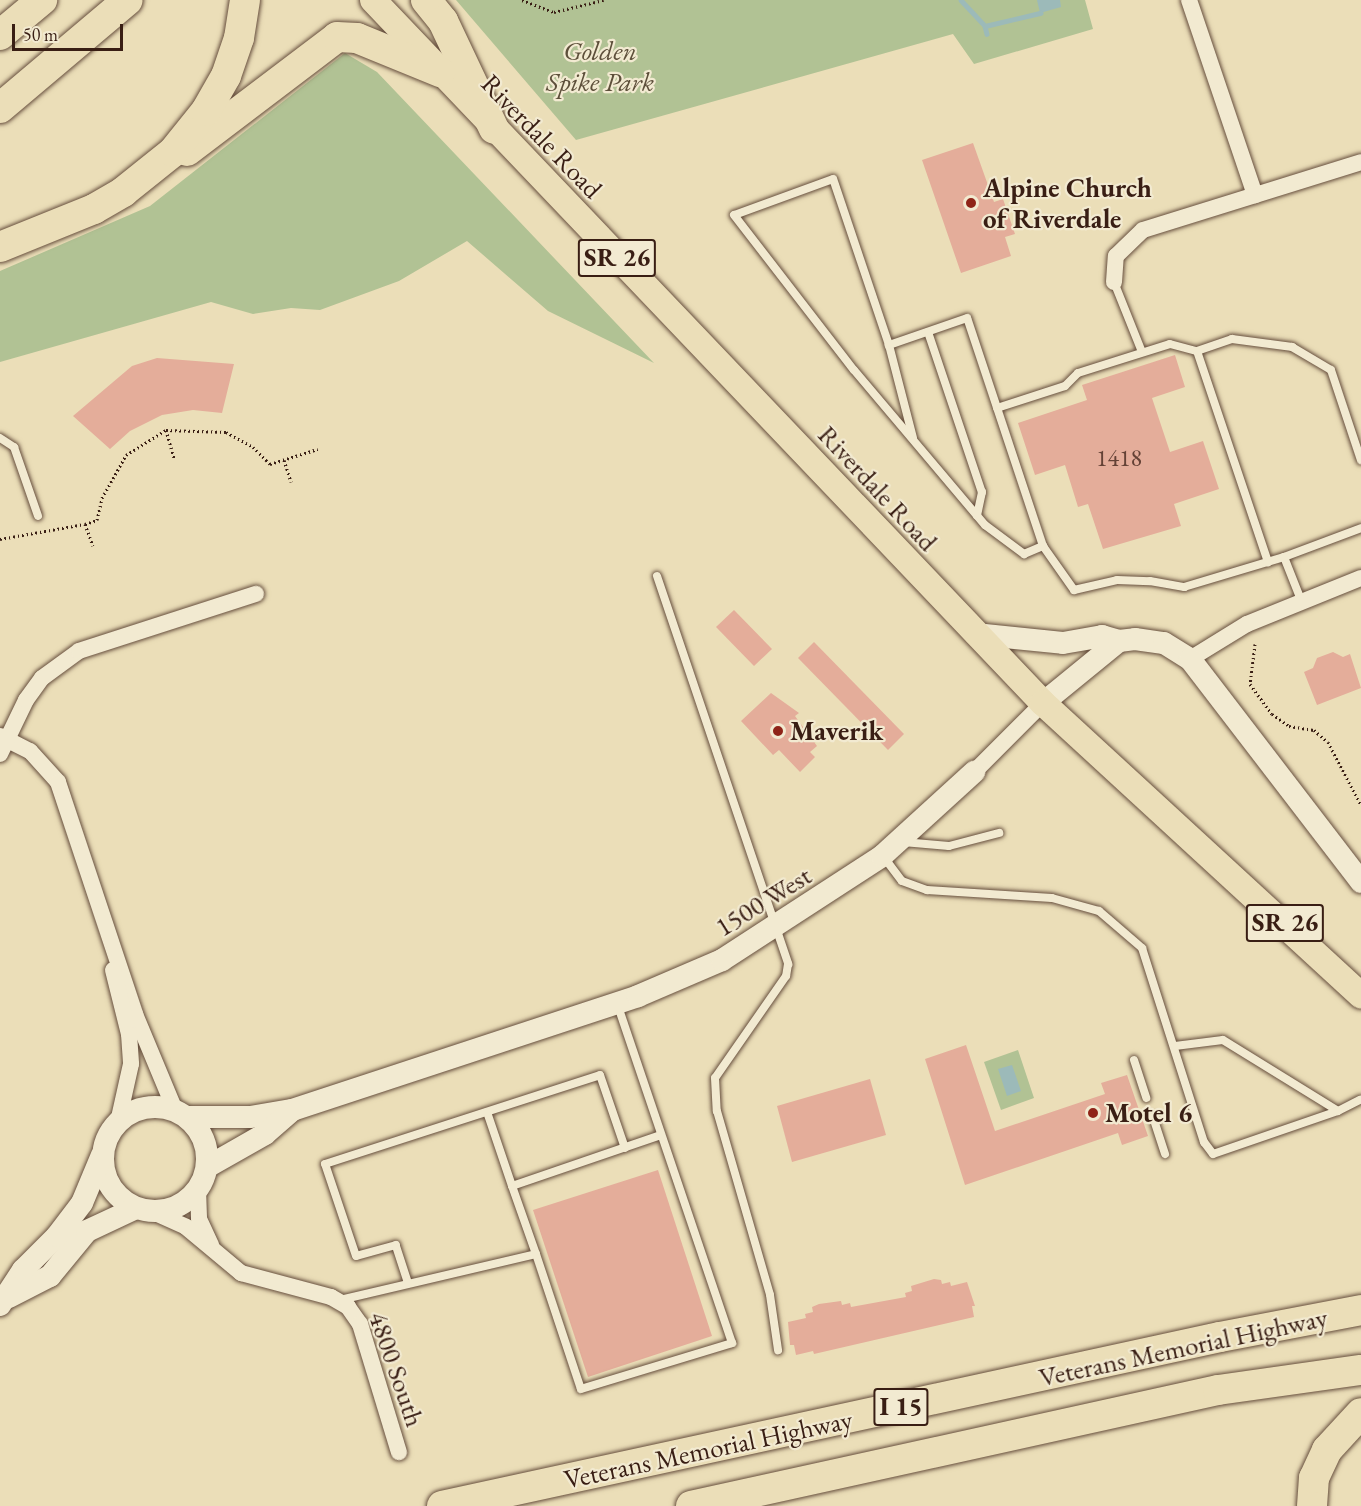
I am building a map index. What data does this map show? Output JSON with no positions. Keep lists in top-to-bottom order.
{
  "streets": {
    "highway": ["Veterans Memorial Highway", "I 15"],
    "main road": ["Riverdale Road", "SR 26"],
    "street": ["1500 West", "4800 South"]
  },
  "crossings": [
    ["Riverdale Road", "1500 West"],
    ["1500 West", "4800 South"]
  ],
  "parks": ["Golden Spike Park"],
  "places": ["Alpine Church of Riverdale", "Maverik", "Motel 6"],
  "house_numbers": ["1418"],
  "scale_bar": "50 m"
}
